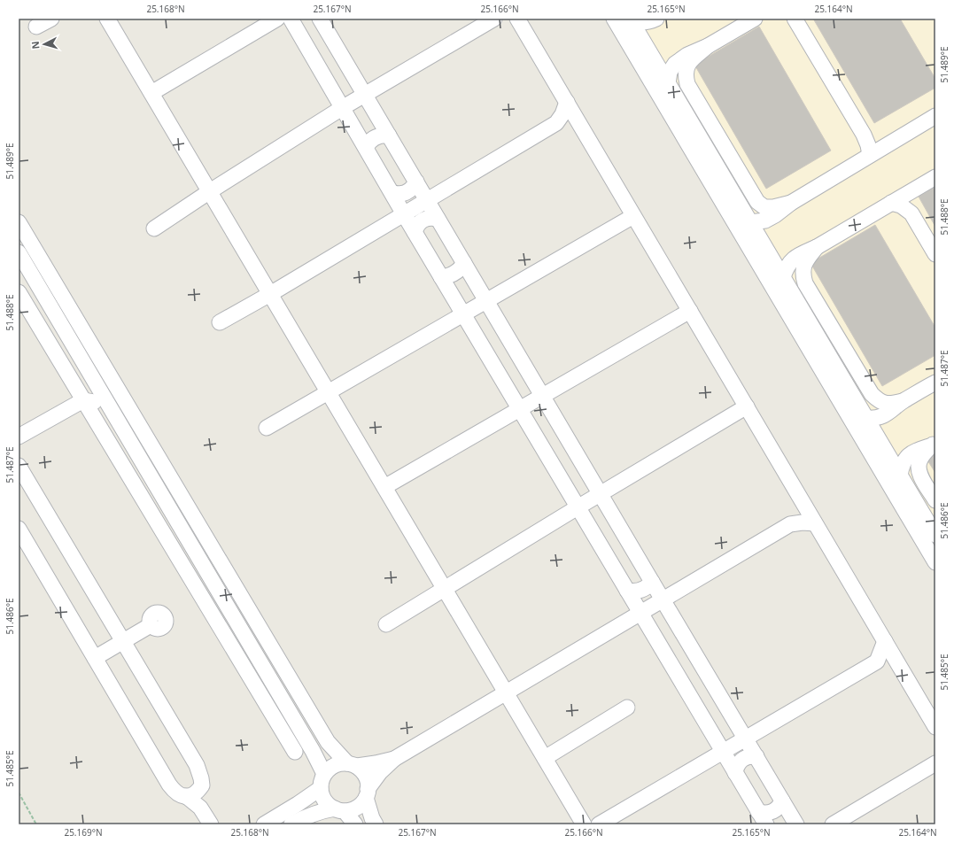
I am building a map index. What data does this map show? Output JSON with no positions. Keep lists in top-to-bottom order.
{
  "north": "left",
  "coordinates": [
    "25.168°N",
    "25.167°N",
    "25.166°N",
    "25.165°N",
    "25.164°N",
    "51.489°E",
    "51.488°E",
    "51.487°E",
    "51.486°E",
    "51.485°E",
    "25.169°N"
  ]
}
